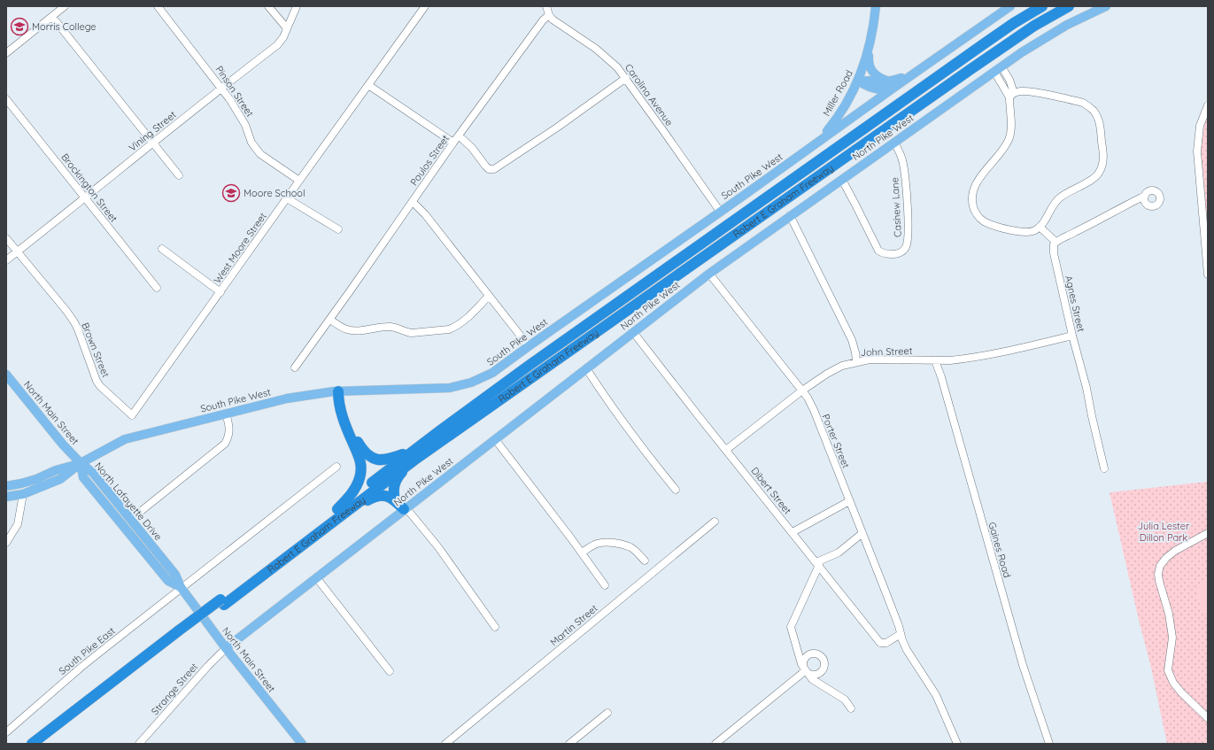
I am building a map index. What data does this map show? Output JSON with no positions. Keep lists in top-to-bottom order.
{
  "streets": {
    "highway": ["Robert E Graham Freeway"],
    "main road": [
      "Miller Road",
      "North Pike West",
      "South Pike West",
      "North Main Street",
      "North Lafayette Drive"
    ],
    "street": [
      "Pinson Street",
      "Carolina Avenue",
      "Vining Street",
      "Poulos Street",
      "Brockington Street",
      "Cashew Lane",
      "West Moore Street",
      "Agnes Street",
      "Brown Street",
      "John Street",
      "Porter Street",
      "Dibert Street",
      "Gaines Road",
      "Martin Street",
      "South Pike East",
      "Strange Street"
    ]
  },
  "crossings": [
    ["Pinson Street", "Vining Street"],
    ["Pinson Street", "West Moore Street"],
    ["Miller Road", "South Pike West"],
    ["Carolina Avenue", "Poulos Street"],
    ["Carolina Avenue", "South Pike West"],
    ["Vining Street", "Brockington Street"],
    ["Vining Street", "Brown Street"],
    ["North Pike West", "Cashew Lane"],
    ["North Pike West", "North Main Street"],
    ["North Pike West", "Porter Street"],
    ["North Pike West", "Dibert Street"],
    ["North Pike West", "Strange Street"],
    ["South Pike West", "North Main Street"],
    ["South Pike West", "North Lafayette Drive"],
    ["West Moore Street", "Brown Street"],
    ["Agnes Street", "John Street"],
    ["John Street", "Porter Street"],
    ["John Street", "Dibert Street"],
    ["John Street", "Gaines Road"],
    ["North Main Street", "North Lafayette Drive"],
    ["North Main Street", "South Pike East"],
    ["North Main Street", "Strange Street"],
    ["Porter Street", "Dibert Street"],
    ["North Lafayette Drive", "South Pike East"]
  ],
  "parks": ["Julia Lester Dillon Park"],
  "places": {
    "school or university": ["Morris College", "Moore School"]
  }
}
